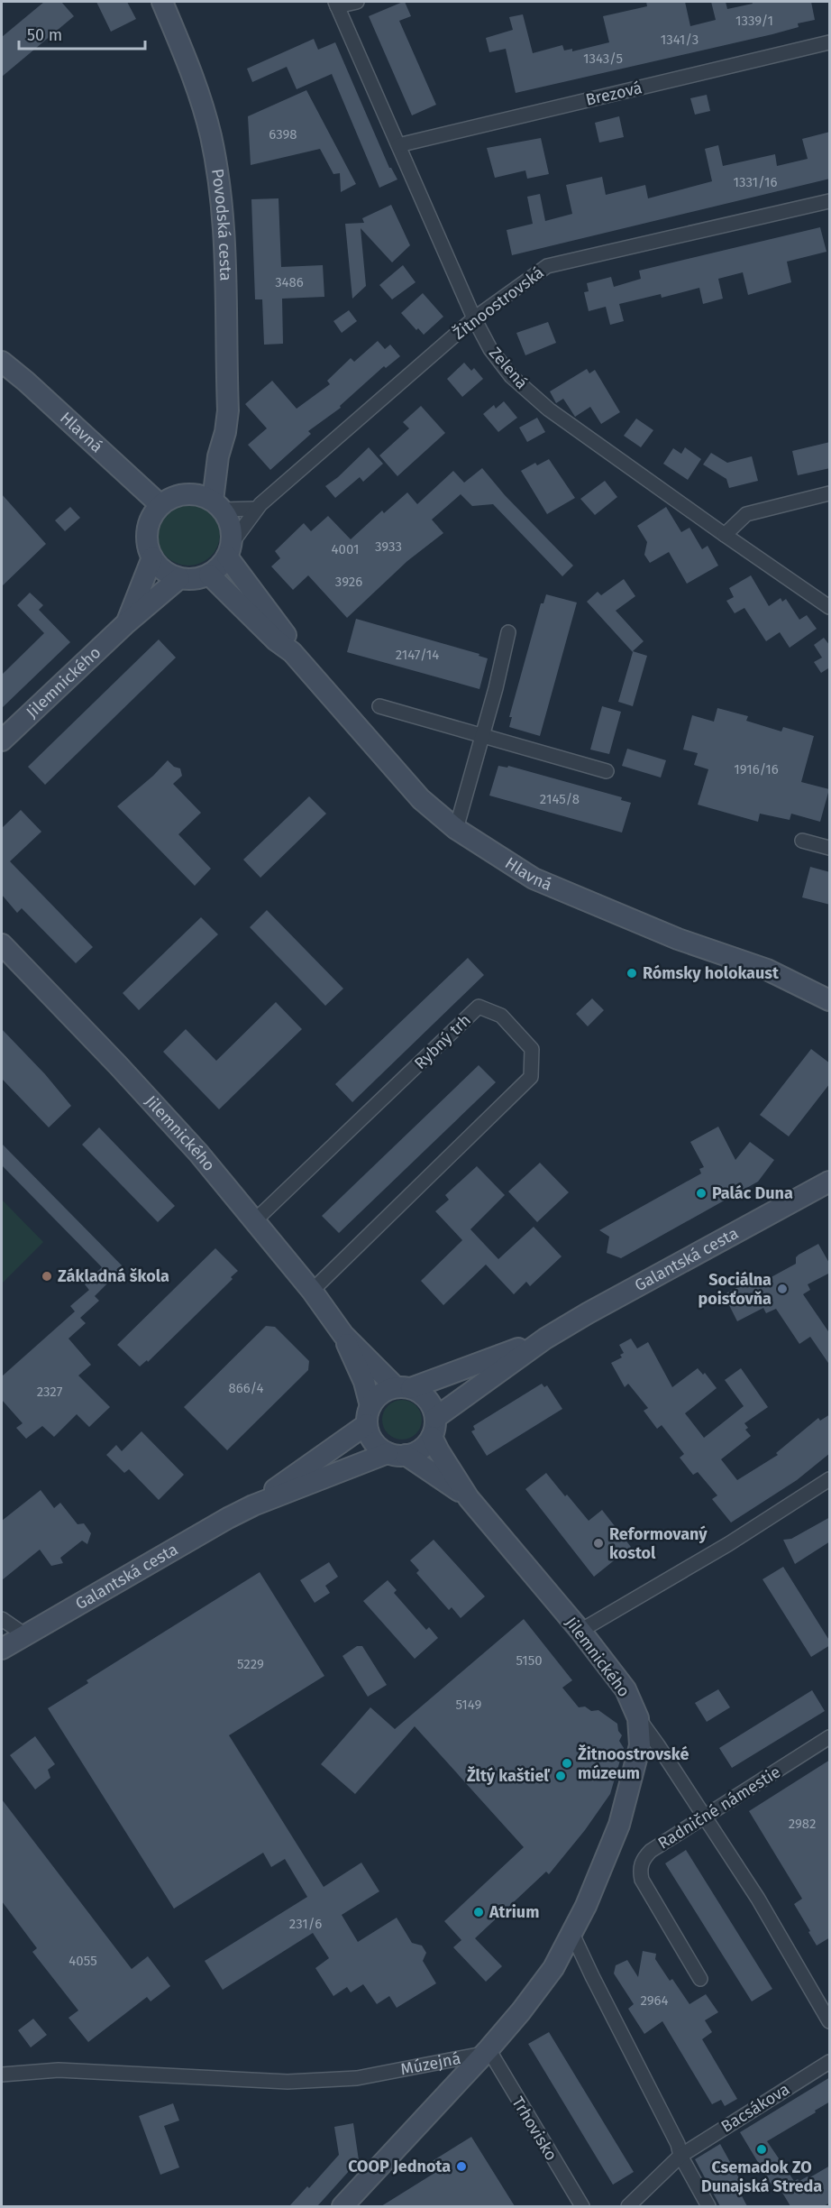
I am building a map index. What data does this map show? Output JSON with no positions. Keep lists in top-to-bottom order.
{
  "streets": {
    "main road": [
      "Povodská cesta",
      "Hlavná",
      "Jilemnického",
      "Galantská cesta"
    ],
    "street": [
      "Brezová",
      "Žitnoostrovská",
      "Zelená",
      "Rybný trh",
      "Radničné námestie",
      "Múzejná",
      "Bacsákova",
      "Trhovisko"
    ]
  },
  "crossings": [
    ["Brezová", "Zelená"],
    ["Povodská cesta", "Žitnoostrovská"],
    ["Povodská cesta", "Hlavná"],
    ["Povodská cesta", "Jilemnického"],
    ["Žitnoostrovská", "Zelená"],
    ["Žitnoostrovská", "Hlavná"],
    ["Žitnoostrovská", "Jilemnického"],
    ["Hlavná", "Jilemnického"],
    ["Jilemnického", "Rybný trh"],
    ["Jilemnického", "Galantská cesta"],
    ["Jilemnického", "Radničné námestie"],
    ["Múzejná", "Trhovisko"]
  ],
  "places": [
    "Rómsky holokaust",
    "Palác Duna",
    "Základná škola",
    "Sociálna poisťovňa",
    "Reformovaný kostol",
    "Žitnoostrovské múzeum",
    "Žltý kaštieľ",
    "Atrium",
    "Csemadok ZO Dunajská Streda",
    "COOP Jednota"
  ],
  "house_numbers": [
    "1339/1",
    "1341/3",
    "1343/5",
    "6398",
    "1331/16",
    "3486",
    "3933",
    "4001",
    "3926",
    "2147/14",
    "1916/16",
    "2145/8",
    "866/4",
    "2327",
    "5150",
    "5229",
    "5149",
    "2982",
    "231/6",
    "4055",
    "2964"
  ],
  "scale_bar": "50 m"
}
